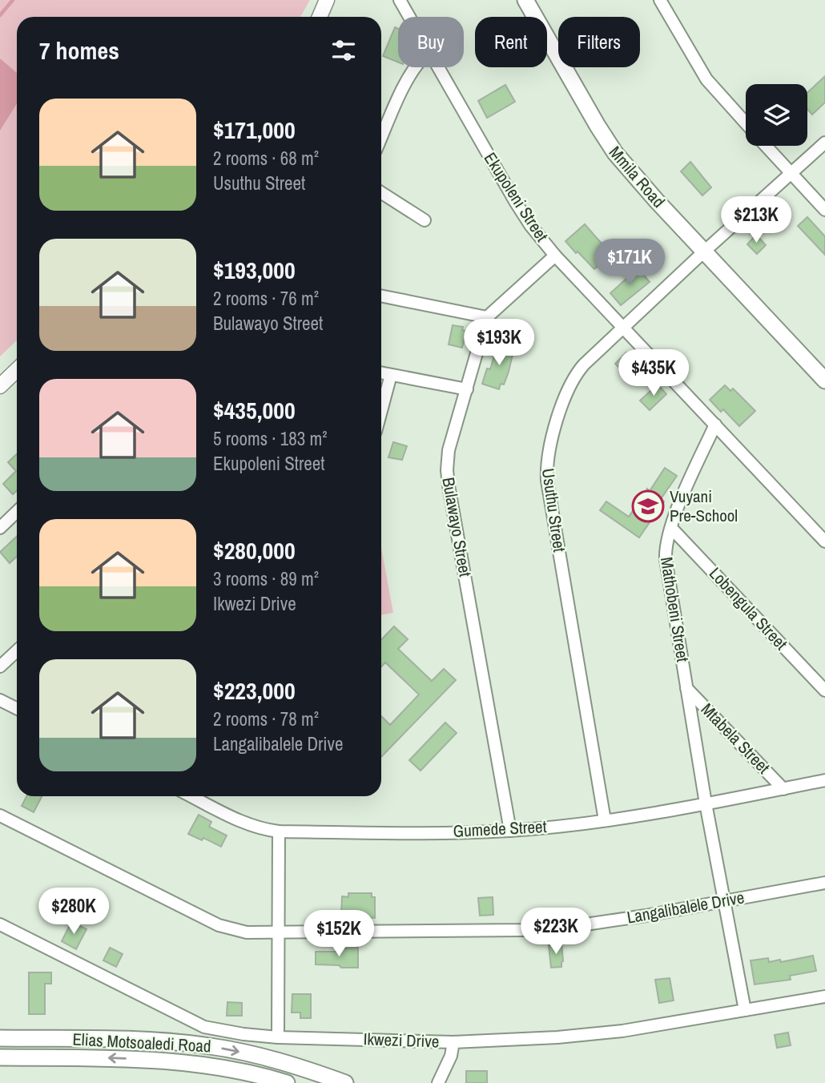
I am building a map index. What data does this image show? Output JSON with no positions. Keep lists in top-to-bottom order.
{
  "streets": {
    "main road": ["Mmila Road", "Elias Motsoaledi Road"],
    "street": [
      "Ekupoleni Street",
      "Usuthu Street",
      "Bulawayo Street",
      "Lobengula Street",
      "Mathobeni Street",
      "Mtabela Street",
      "Gumede Street",
      "Langalibalele Drive",
      "Ikwezi Drive"
    ]
  },
  "crossings": [
    ["Mmila Road", "Usuthu Street"],
    ["Ekupoleni Street", "Usuthu Street"],
    ["Ekupoleni Street", "Mathobeni Street"],
    ["Usuthu Street", "Gumede Street"],
    ["Bulawayo Street", "Gumede Street"],
    ["Lobengula Street", "Mathobeni Street"],
    ["Mathobeni Street", "Mtabela Street"],
    ["Mathobeni Street", "Gumede Street"],
    ["Mathobeni Street", "Langalibalele Drive"],
    ["Mathobeni Street", "Ikwezi Drive"],
    ["Mtabela Street", "Gumede Street"]
  ],
  "places": {
    "school or university": ["Vuyani Pre-School"]
  },
  "page": {
    "chip": ["Buy", "Rent", "Filters"],
    "heading": "7 homes",
    "list": [
      {
        "name": "$171,000",
        "note": "2 rooms · 68 m² · Usuthu Street"
      },
      {
        "name": "$193,000",
        "note": "2 rooms · 76 m² · Bulawayo Street"
      },
      {
        "name": "$435,000",
        "note": "5 rooms · 183 m² · Ekupoleni Street"
      },
      {
        "name": "$280,000",
        "note": "3 rooms · 89 m² · Ikwezi Drive"
      },
      {
        "name": "$223,000",
        "note": "2 rooms · 78 m² · Langalibalele Drive"
      }
    ],
    "price": [
      "$213K",
      "$171K",
      "$193K",
      "$435K",
      "$280K",
      "$223K",
      "$152K"
    ]
  }
}
